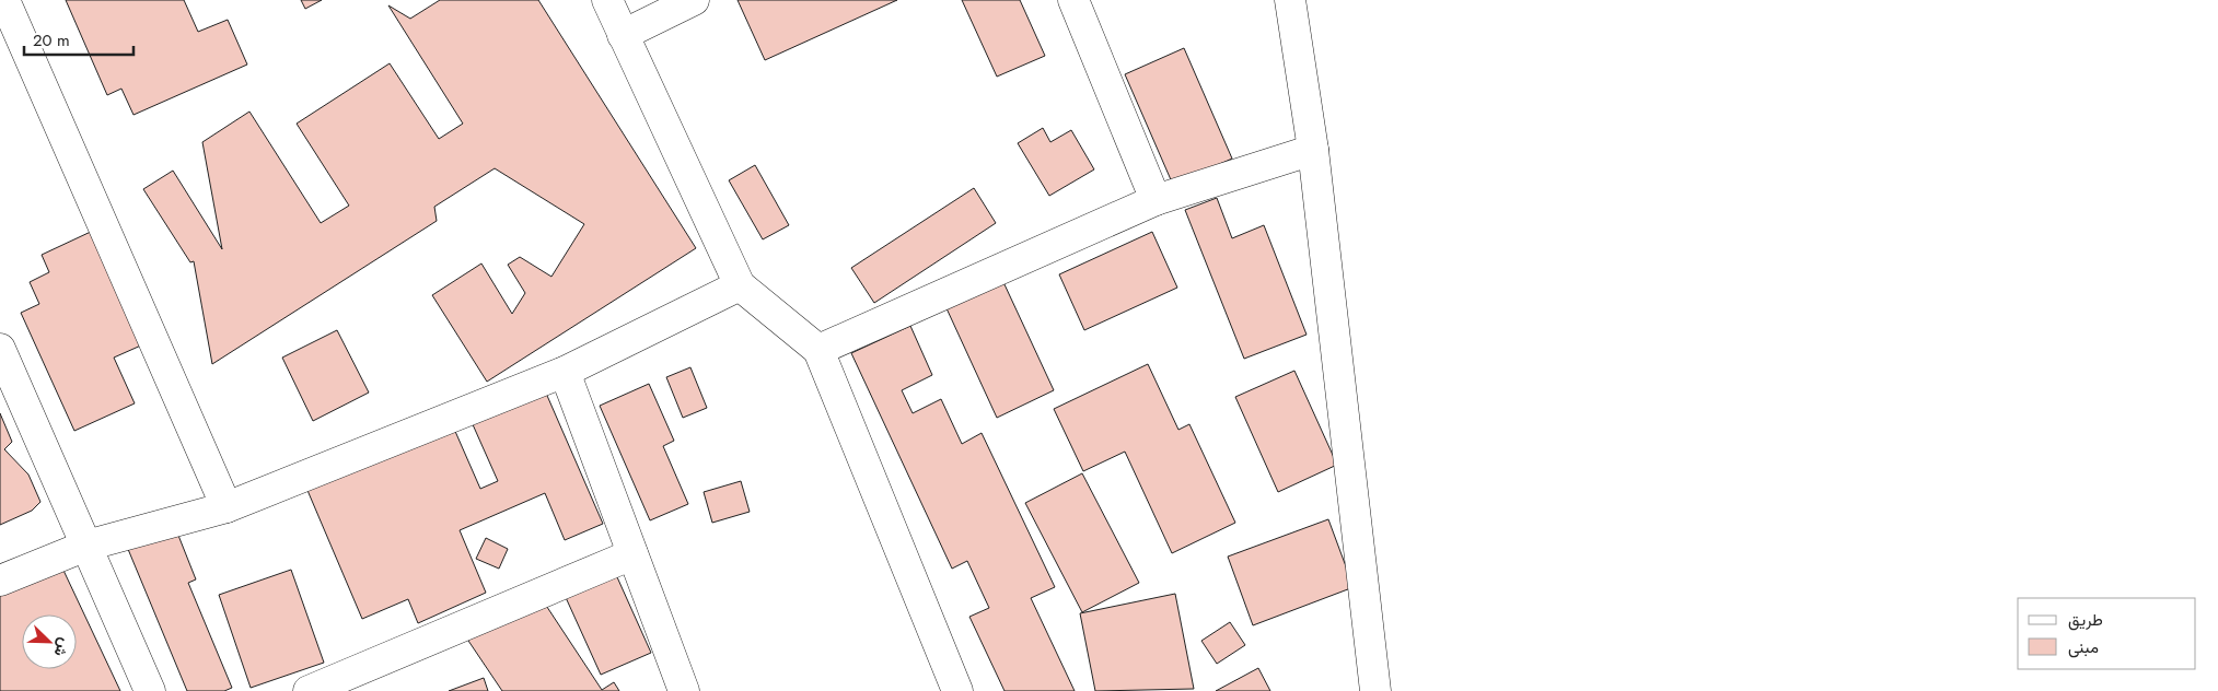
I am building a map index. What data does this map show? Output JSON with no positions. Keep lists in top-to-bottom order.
{
  "legend": ["طريق", "مبنى"],
  "scale_bar": "20 m",
  "north": "bottom right"
}
